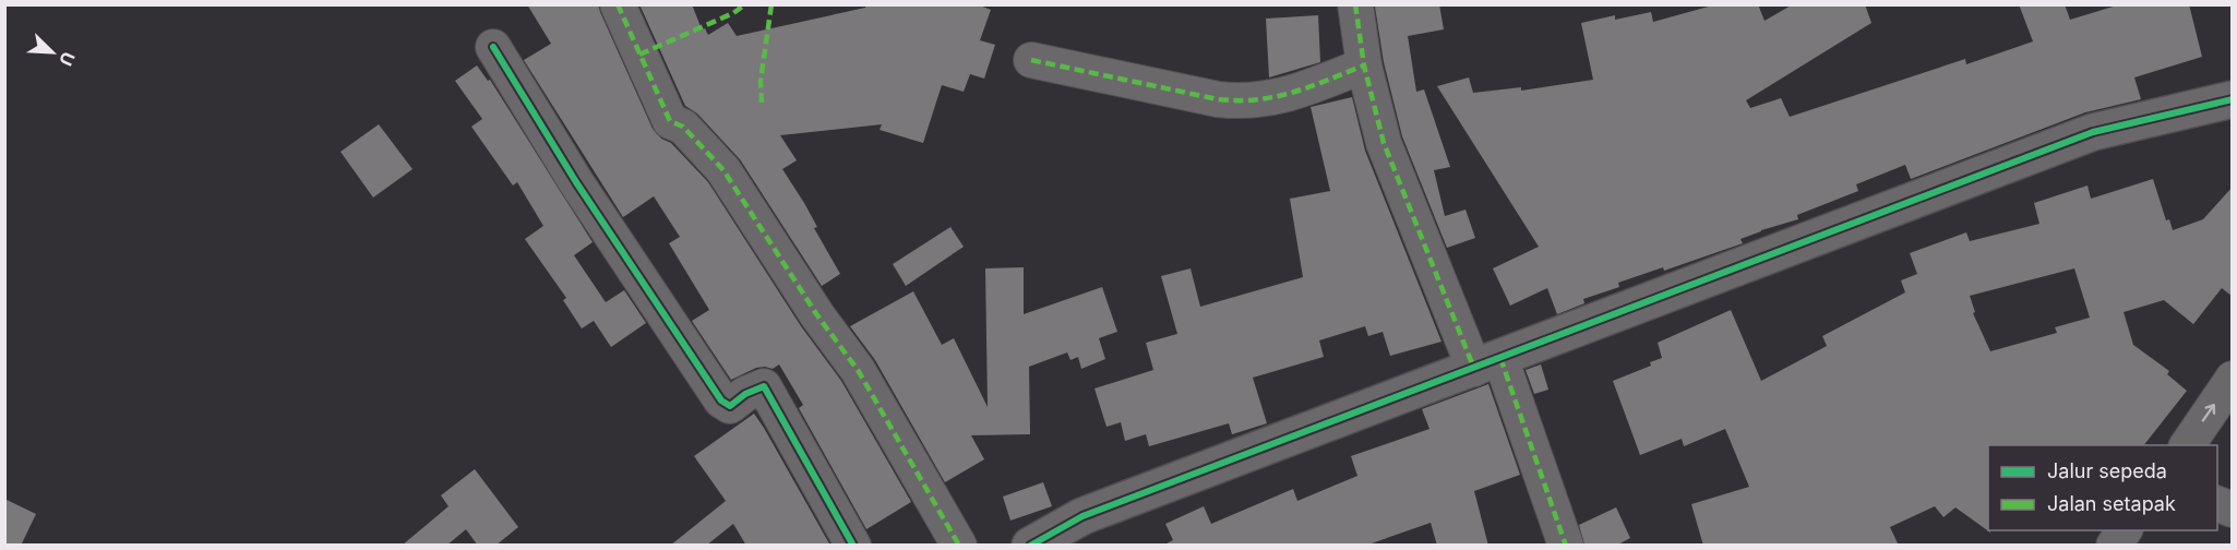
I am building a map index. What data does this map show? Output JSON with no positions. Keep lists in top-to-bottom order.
{
  "legend": ["Jalur sepeda", "Jalan setapak"],
  "north": "bottom right"
}
